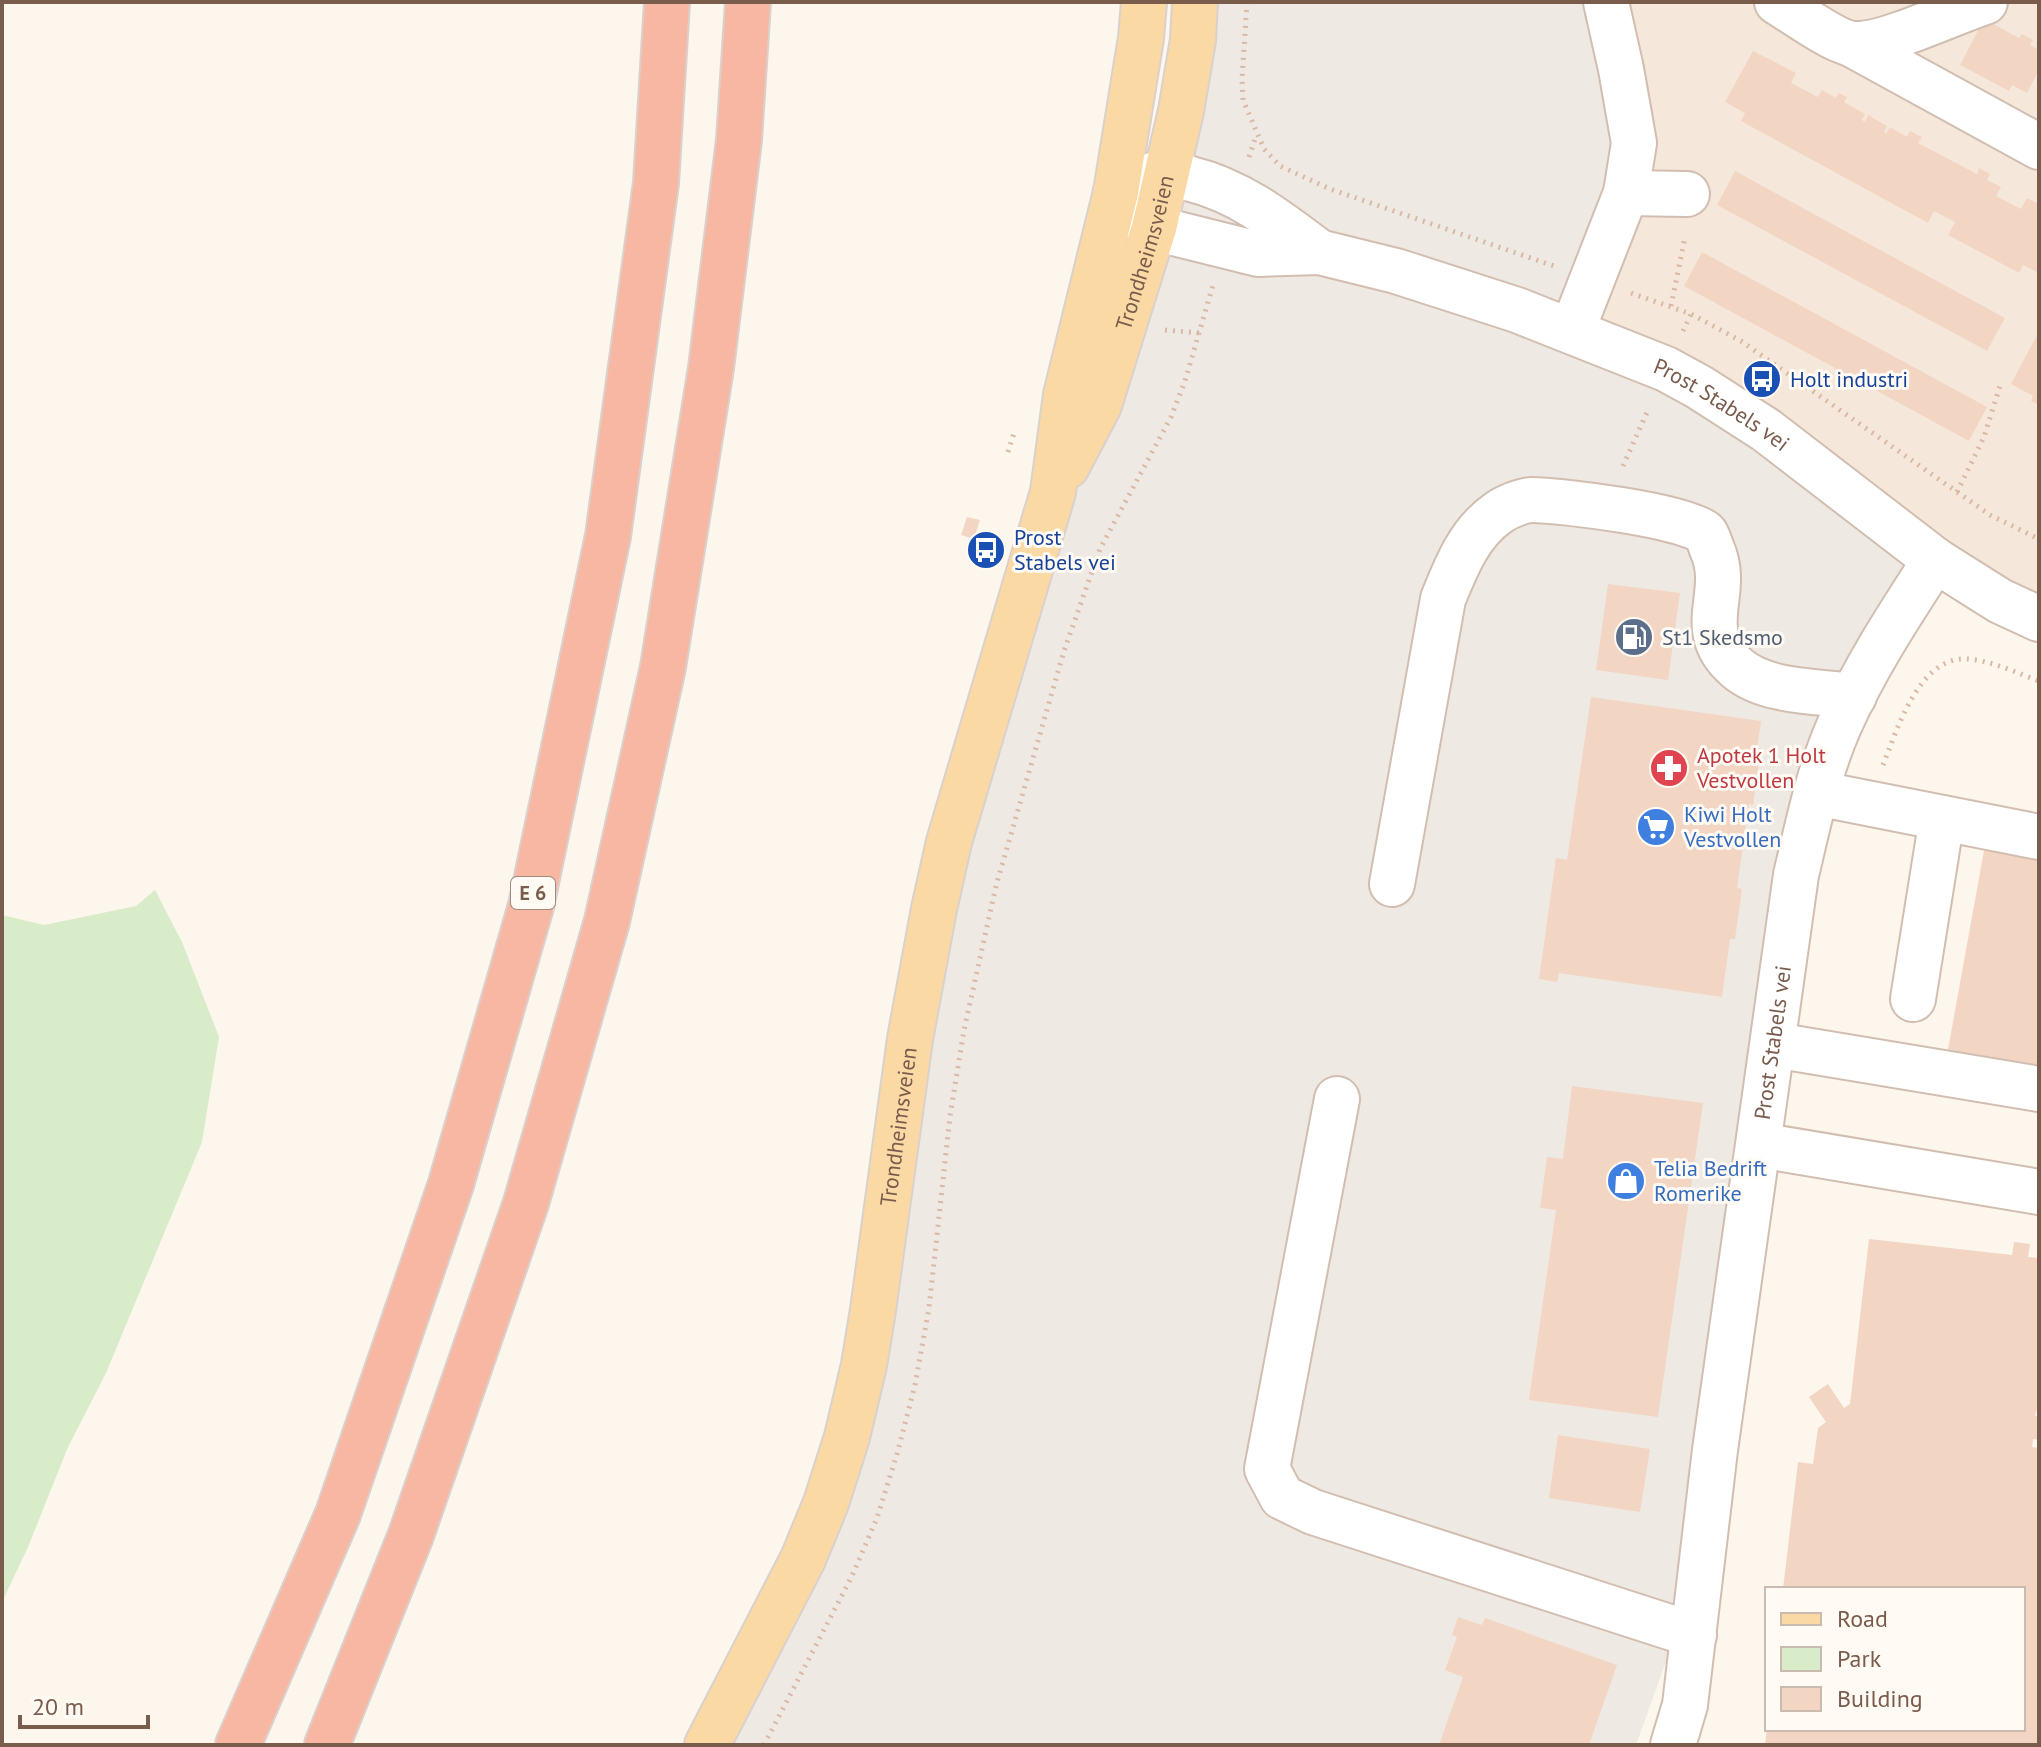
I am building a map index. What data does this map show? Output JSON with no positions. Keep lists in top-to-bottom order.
{
  "streets": {
    "highway": ["E 6"],
    "main road": ["Trondheimsveien"],
    "street": ["Prost Stabels vei"]
  },
  "crossings": [
    ["Trondheimsveien", "Prost Stabels vei"]
  ],
  "places": {
    "bus stop": ["Holt industri", "Prost Stabels vei"],
    "fuel station": ["St1 Skedsmo"],
    "pharmacy": ["Apotek 1 Holt Vestvollen"],
    "supermarket": ["Kiwi Holt Vestvollen"],
    "shop": ["Telia Bedrift Romerike"]
  },
  "legend": ["Road", "Park", "Building"],
  "scale_bar": "20 m"
}
